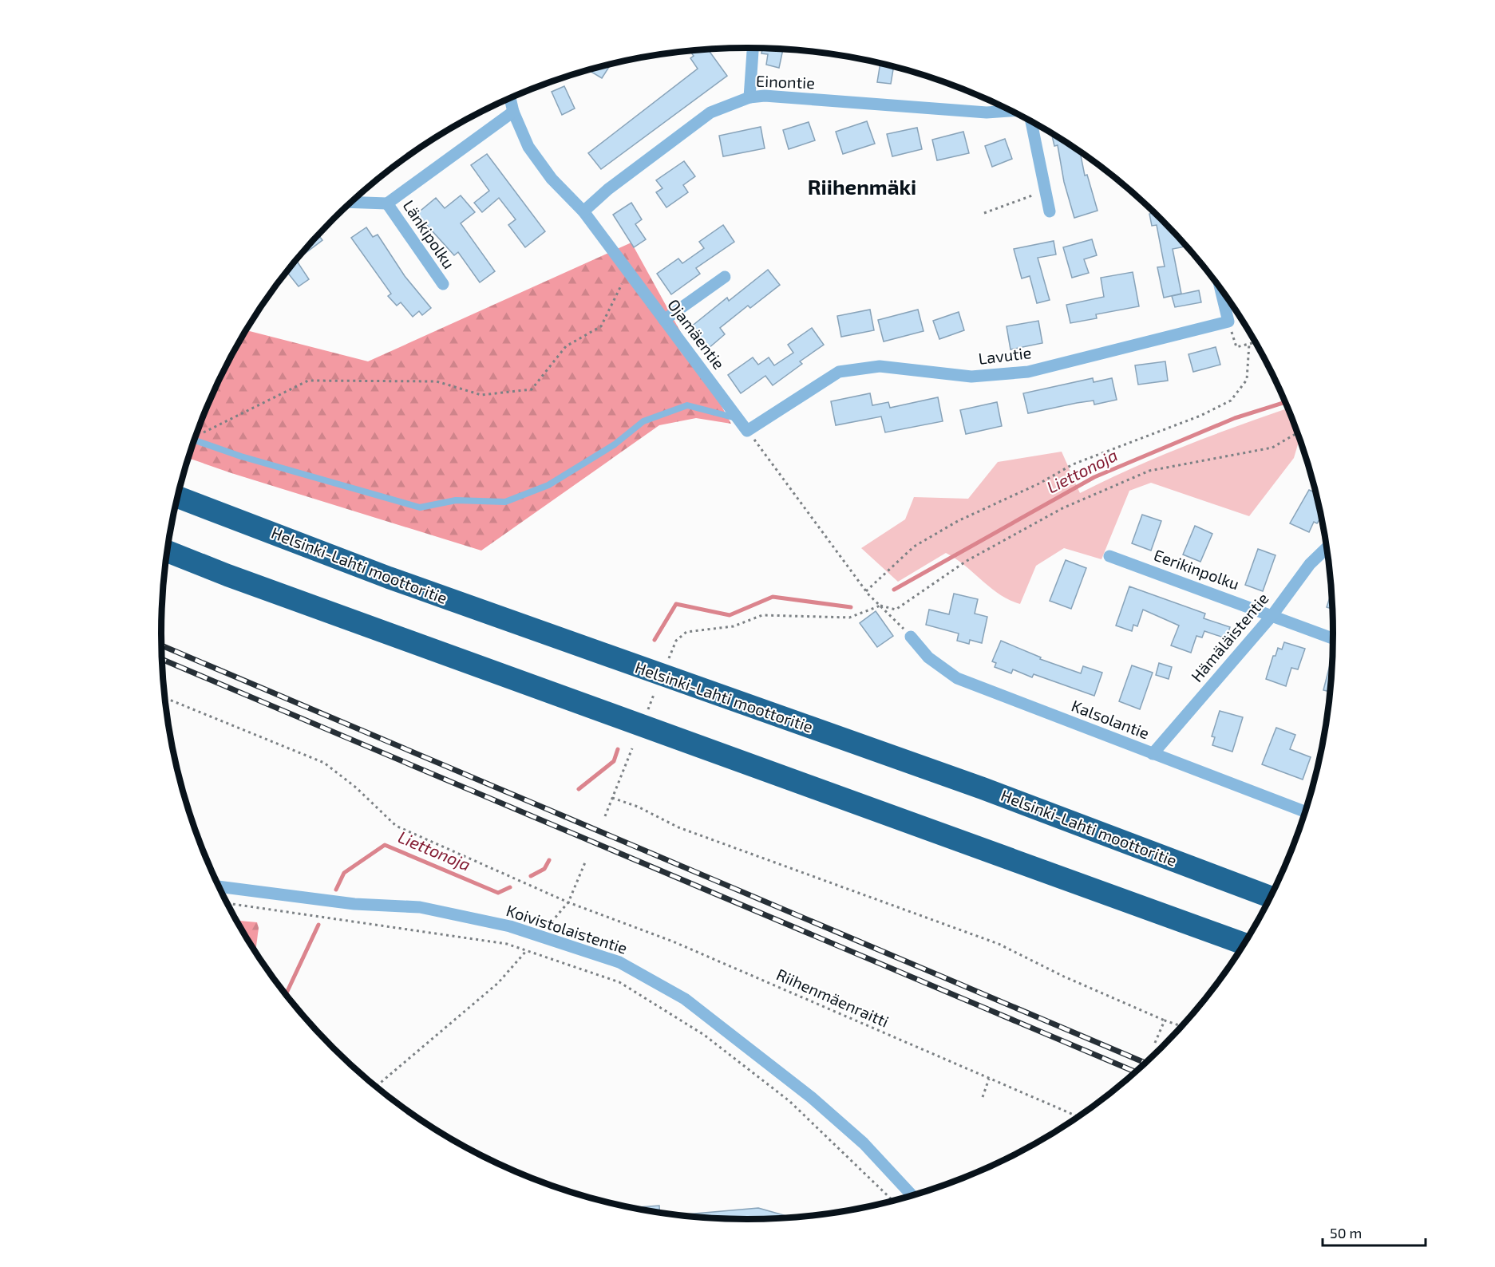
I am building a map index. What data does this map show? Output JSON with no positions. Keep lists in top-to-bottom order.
{
  "streets": {
    "highway": ["Helsinki-Lahti moottoritie"],
    "street": [
      "Einontie",
      "Länkipolku",
      "Ojamäentie",
      "Lavutie",
      "Eerikinpolku",
      "Hämäläistentie",
      "Kalsolantie",
      "Koivistolaistentie"
    ],
    "path": ["Riihenmäenraitti"]
  },
  "crossings": [
    ["Einontie", "Ojamäentie"],
    ["Ojamäentie", "Lavutie"],
    ["Eerikinpolku", "Hämäläistentie"],
    ["Hämäläistentie", "Kalsolantie"]
  ],
  "districts": ["Riihenmäki"],
  "water": ["Liettonoja"],
  "scale_bar": "50 m"
}
